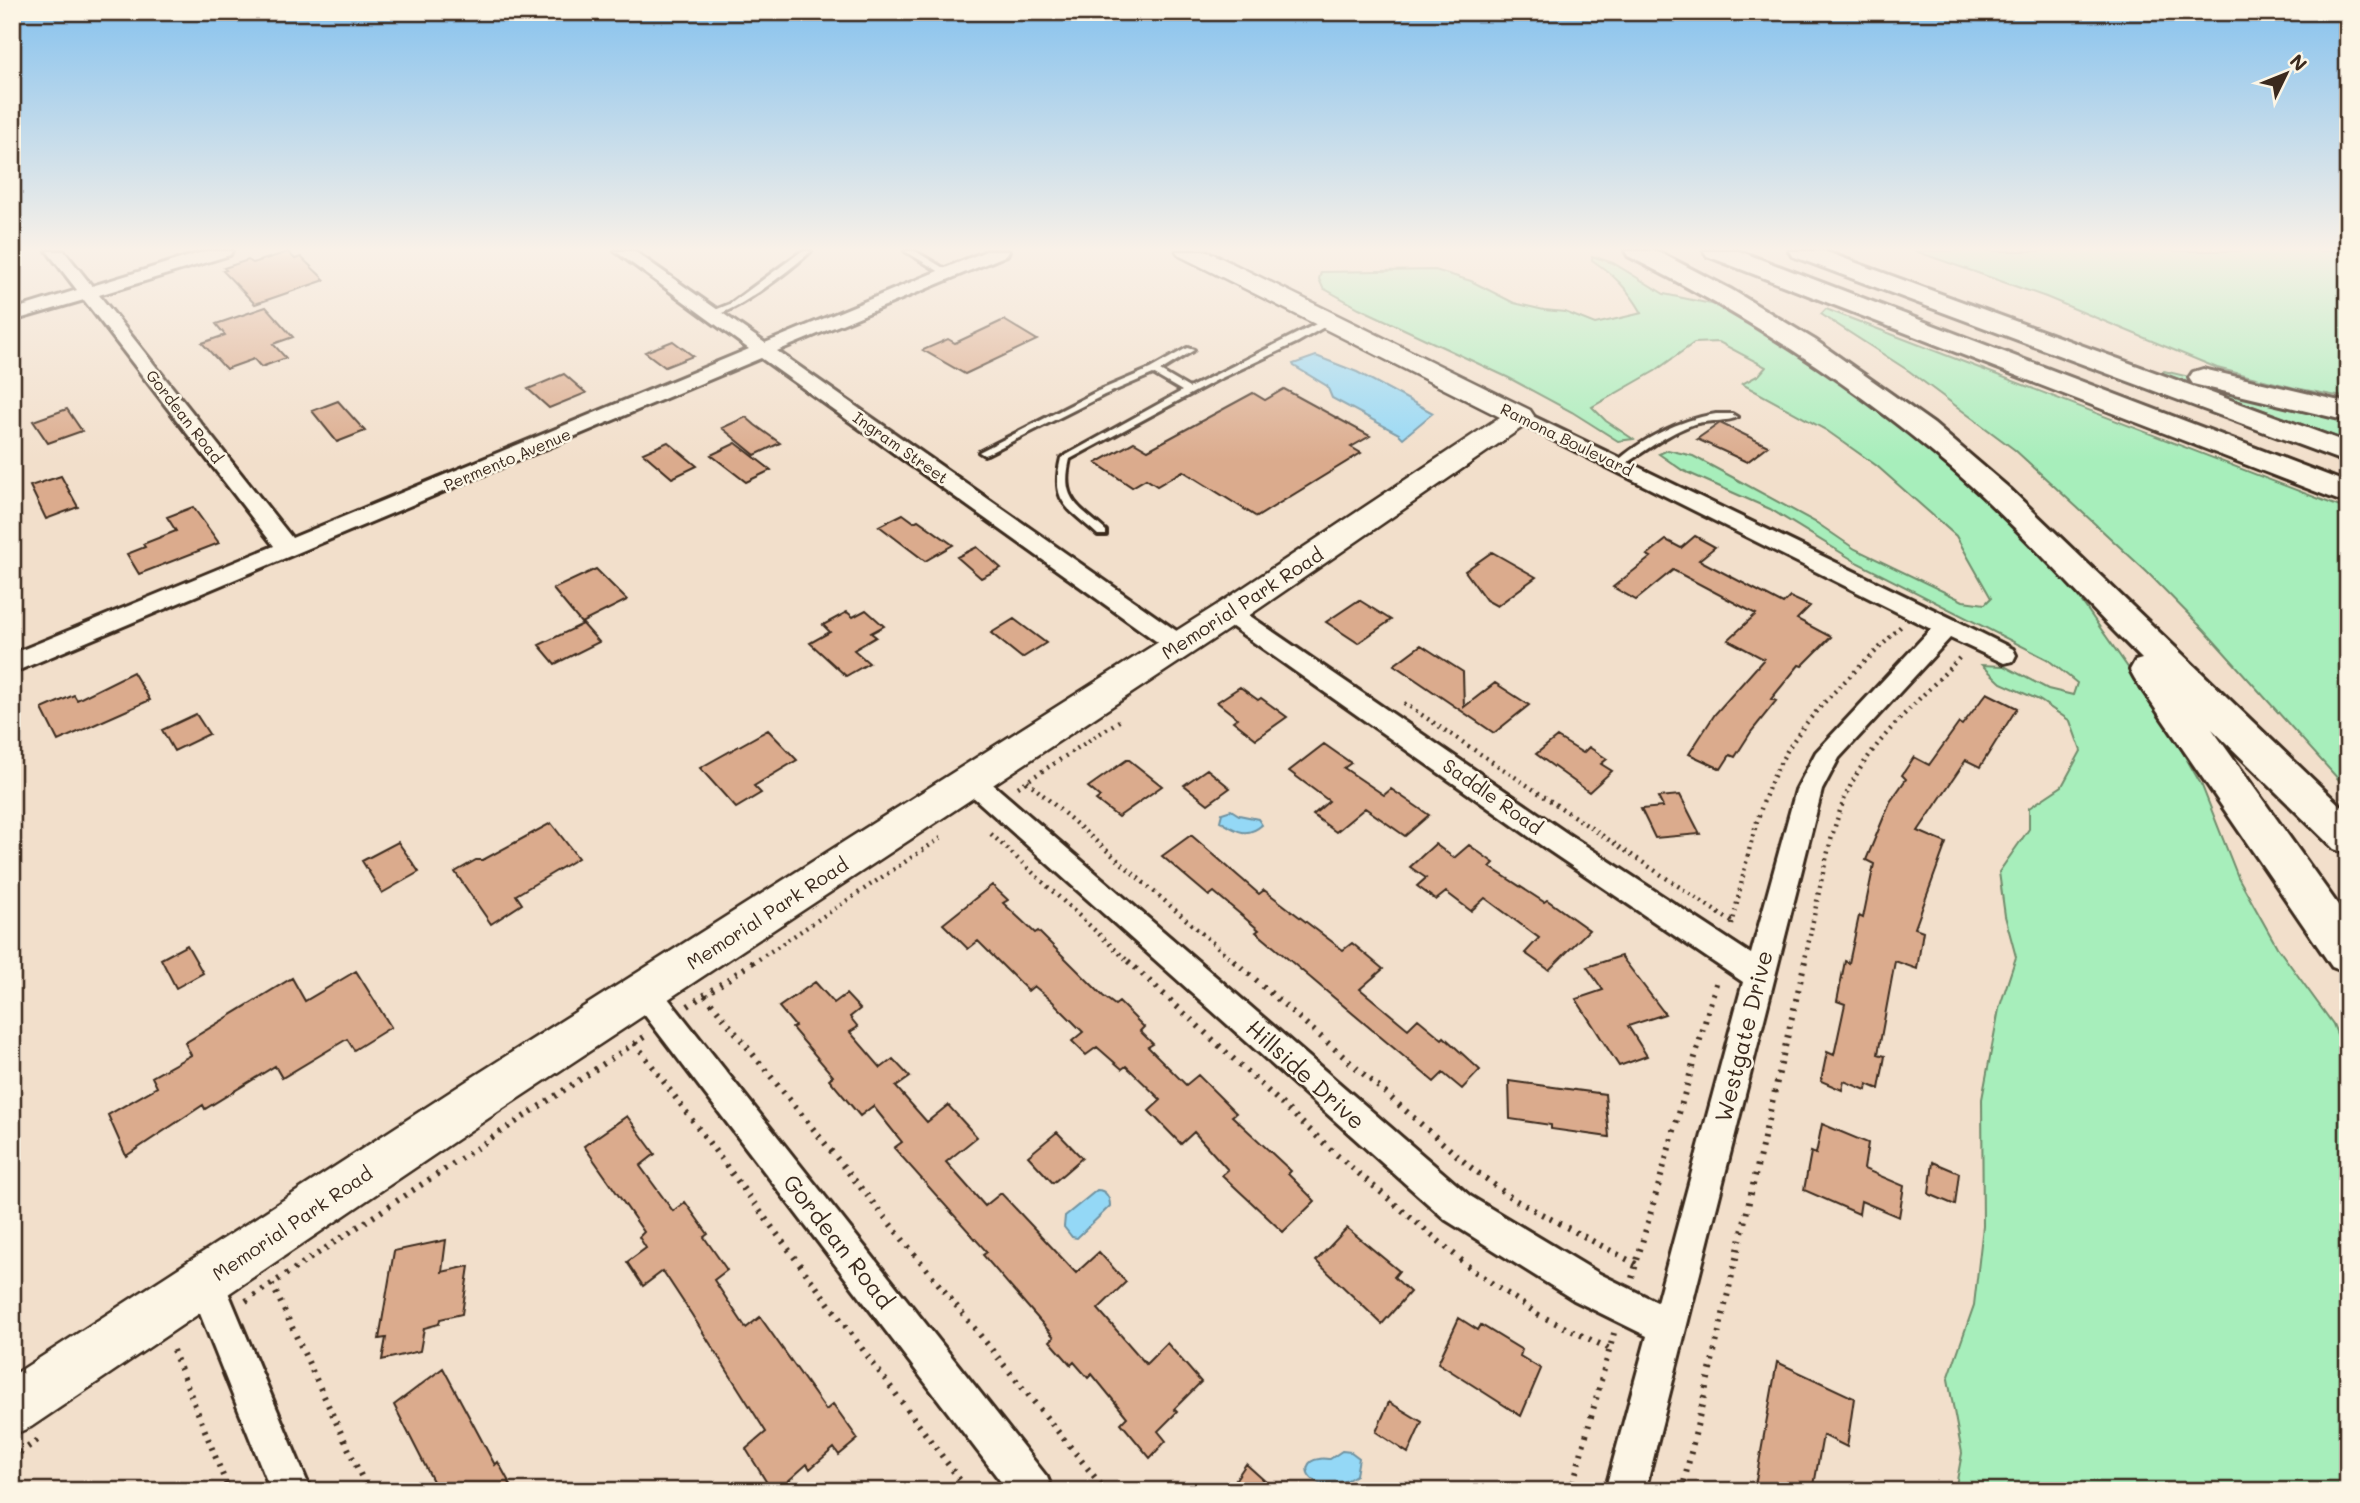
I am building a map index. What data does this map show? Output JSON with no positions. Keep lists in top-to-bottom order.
{
  "streets": {
    "street": [
      "Gordean Road",
      "Ramona Boulevard",
      "Ingram Street",
      "Permento Avenue",
      "Memorial Park Road",
      "Saddle Road",
      "Westgate Drive",
      "Hillside Drive"
    ]
  },
  "crossings": [
    ["Gordean Road", "Permento Avenue"],
    ["Gordean Road", "Memorial Park Road"],
    ["Ramona Boulevard", "Memorial Park Road"],
    ["Ramona Boulevard", "Westgate Drive"],
    ["Ingram Street", "Permento Avenue"],
    ["Ingram Street", "Memorial Park Road"],
    ["Memorial Park Road", "Saddle Road"],
    ["Memorial Park Road", "Hillside Drive"],
    ["Saddle Road", "Westgate Drive"],
    ["Westgate Drive", "Hillside Drive"]
  ],
  "north": "top right"
}
